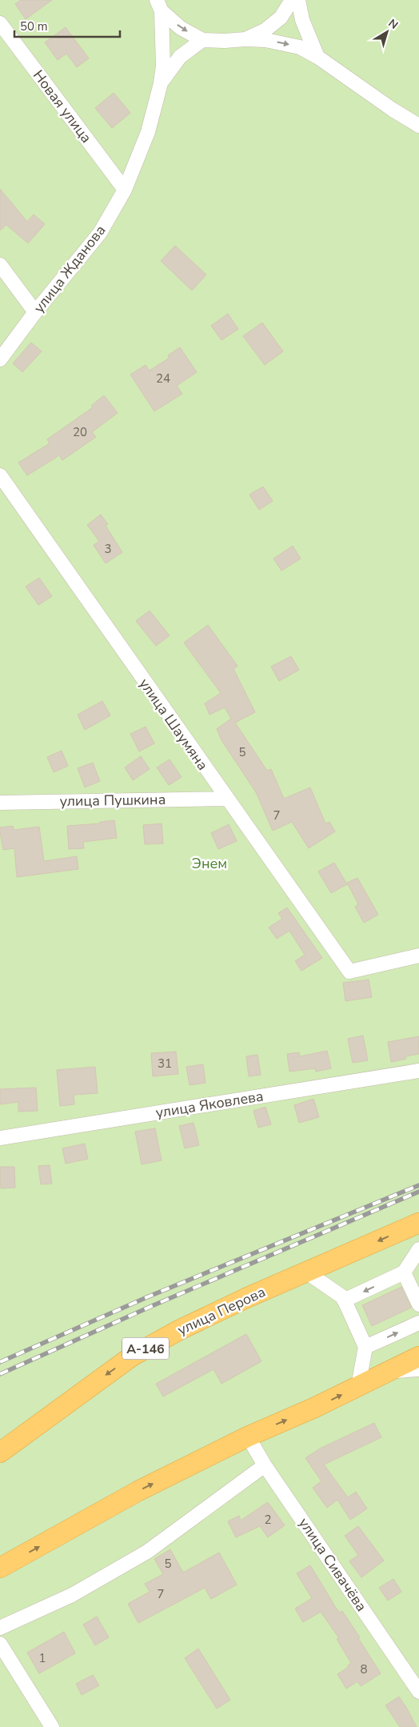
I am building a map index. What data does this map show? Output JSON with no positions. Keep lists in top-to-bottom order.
{
  "streets": {
    "highway": ["улица Перова", "А-146"],
    "street": [
      "Новая улица",
      "улица Жданова",
      "улица Шаумяна",
      "улица Пушкина",
      "улица Яковлева",
      "улица Сивачёва"
    ]
  },
  "crossings": [
    ["Новая улица", "улица Жданова"],
    ["улица Шаумяна", "улица Пушкина"]
  ],
  "parks": ["Энем"],
  "house_numbers": [
    "24",
    "20",
    "3",
    "5",
    "7",
    "31",
    "2",
    "5",
    "7",
    "1",
    "8"
  ],
  "scale_bar": "50 m",
  "north": "top right"
}
